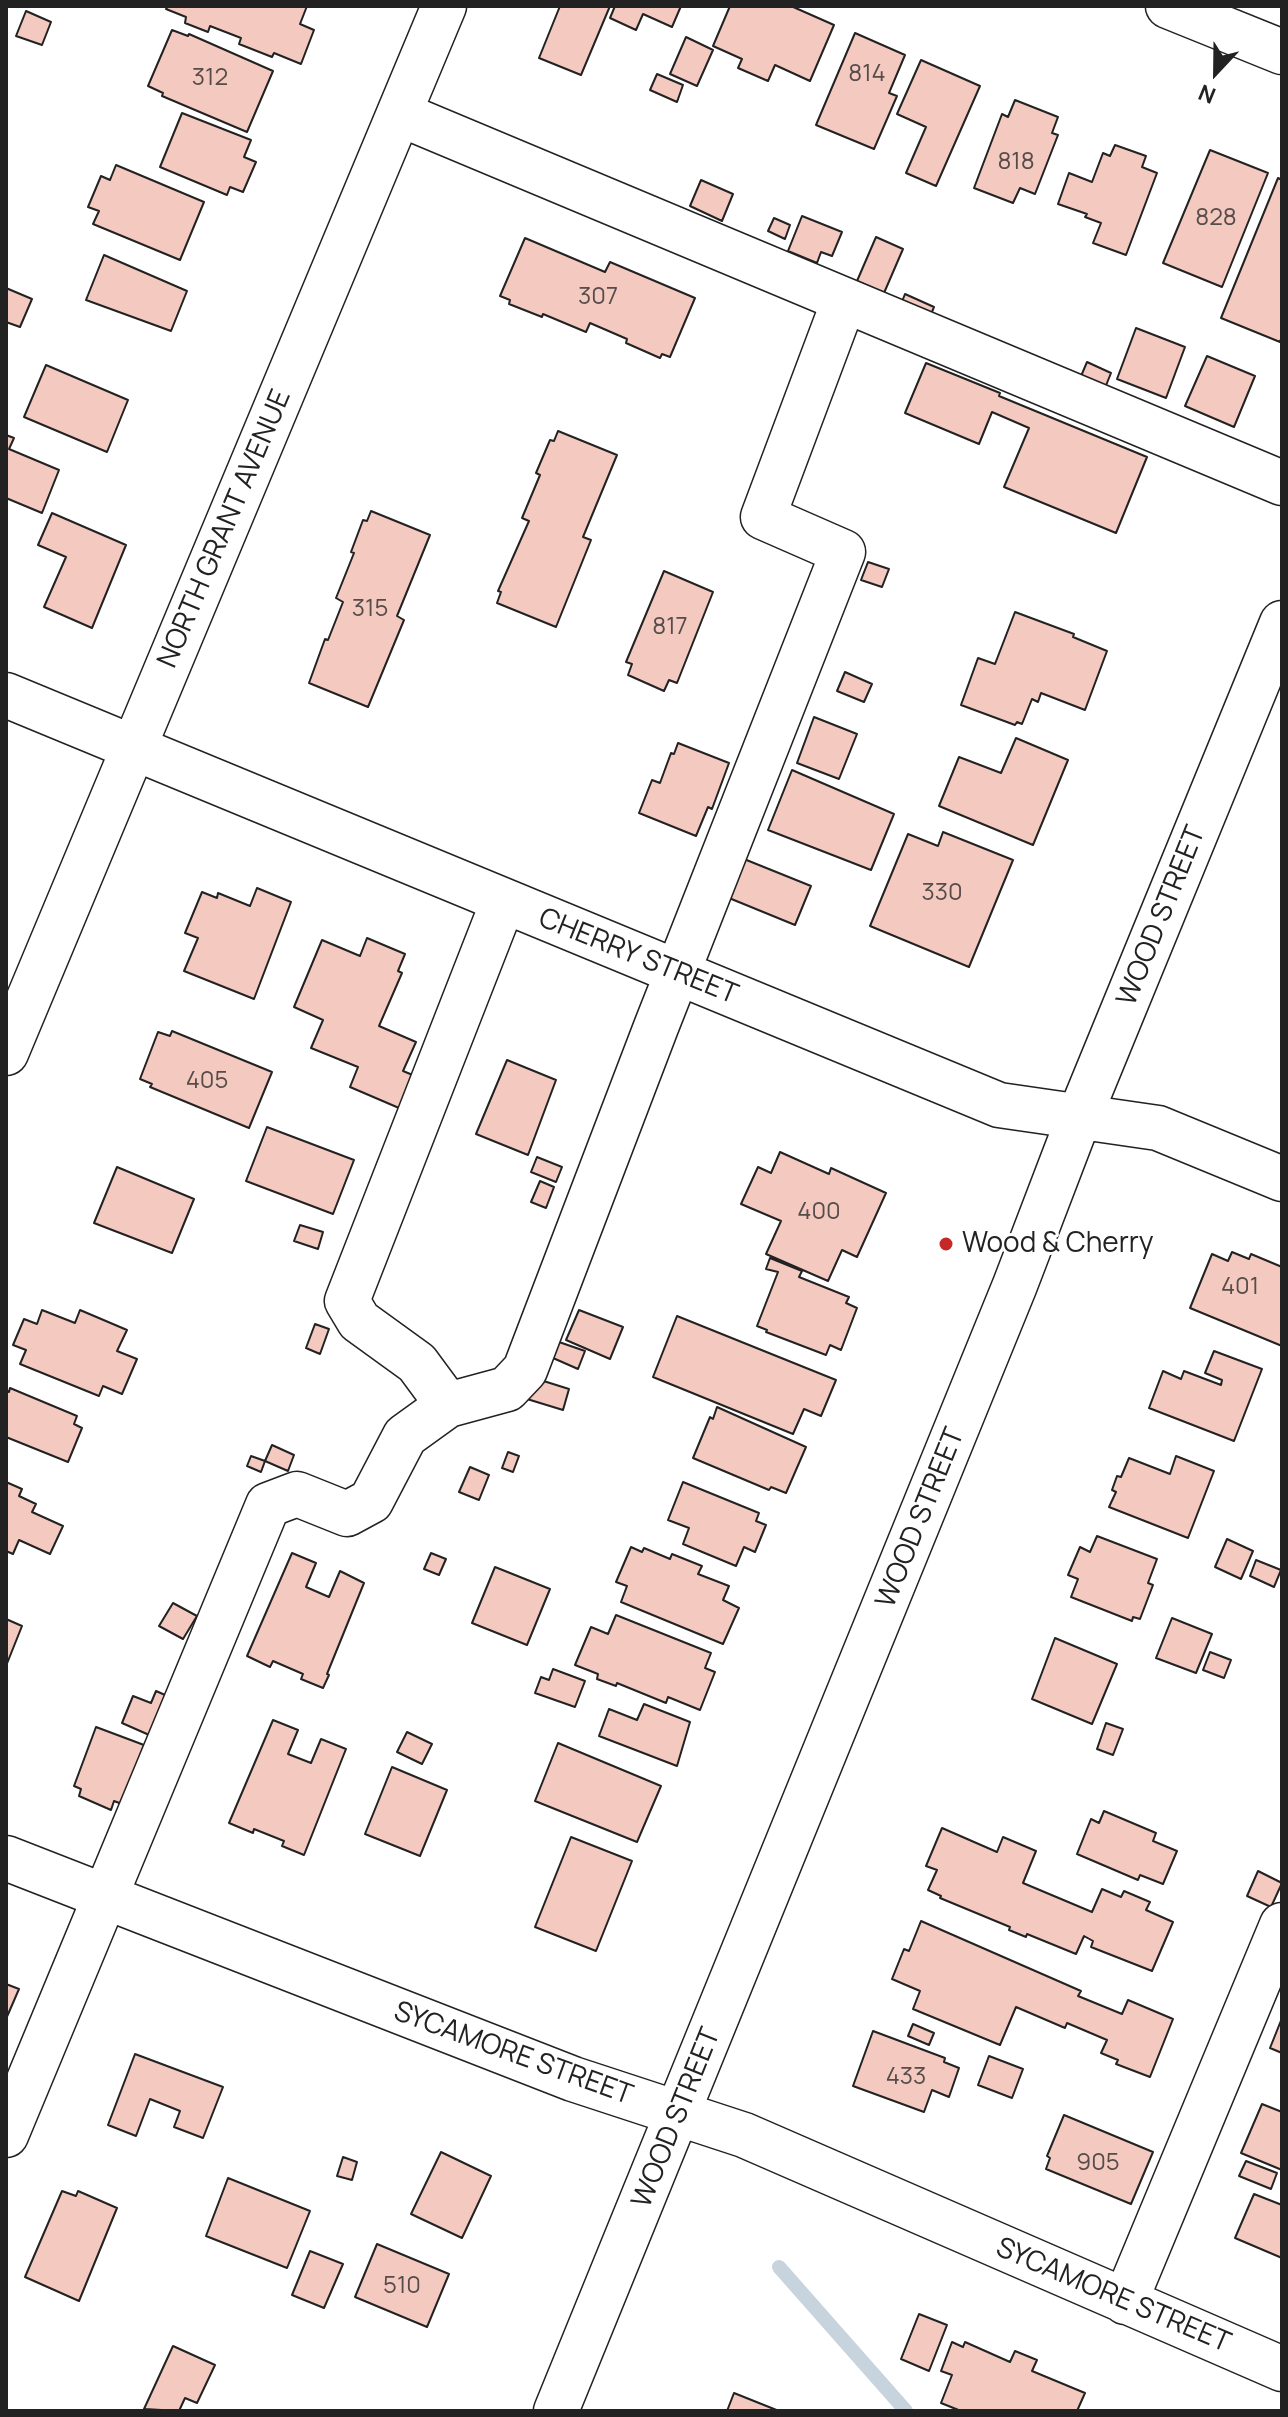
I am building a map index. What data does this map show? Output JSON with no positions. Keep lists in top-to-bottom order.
{
  "streets": {
    "street": [
      "NORTH GRANT AVENUE",
      "WOOD STREET",
      "CHERRY STREET",
      "SYCAMORE STREET"
    ]
  },
  "crossings": [
    ["NORTH GRANT AVENUE", "CHERRY STREET"],
    ["WOOD STREET", "CHERRY STREET"],
    ["WOOD STREET", "SYCAMORE STREET"]
  ],
  "places": ["Wood & Cherry"],
  "house_numbers": [
    "814",
    "312",
    "818",
    "828",
    "307",
    "315",
    "817",
    "330",
    "405",
    "400",
    "401",
    "433",
    "905",
    "510"
  ],
  "north": "bottom"
}
